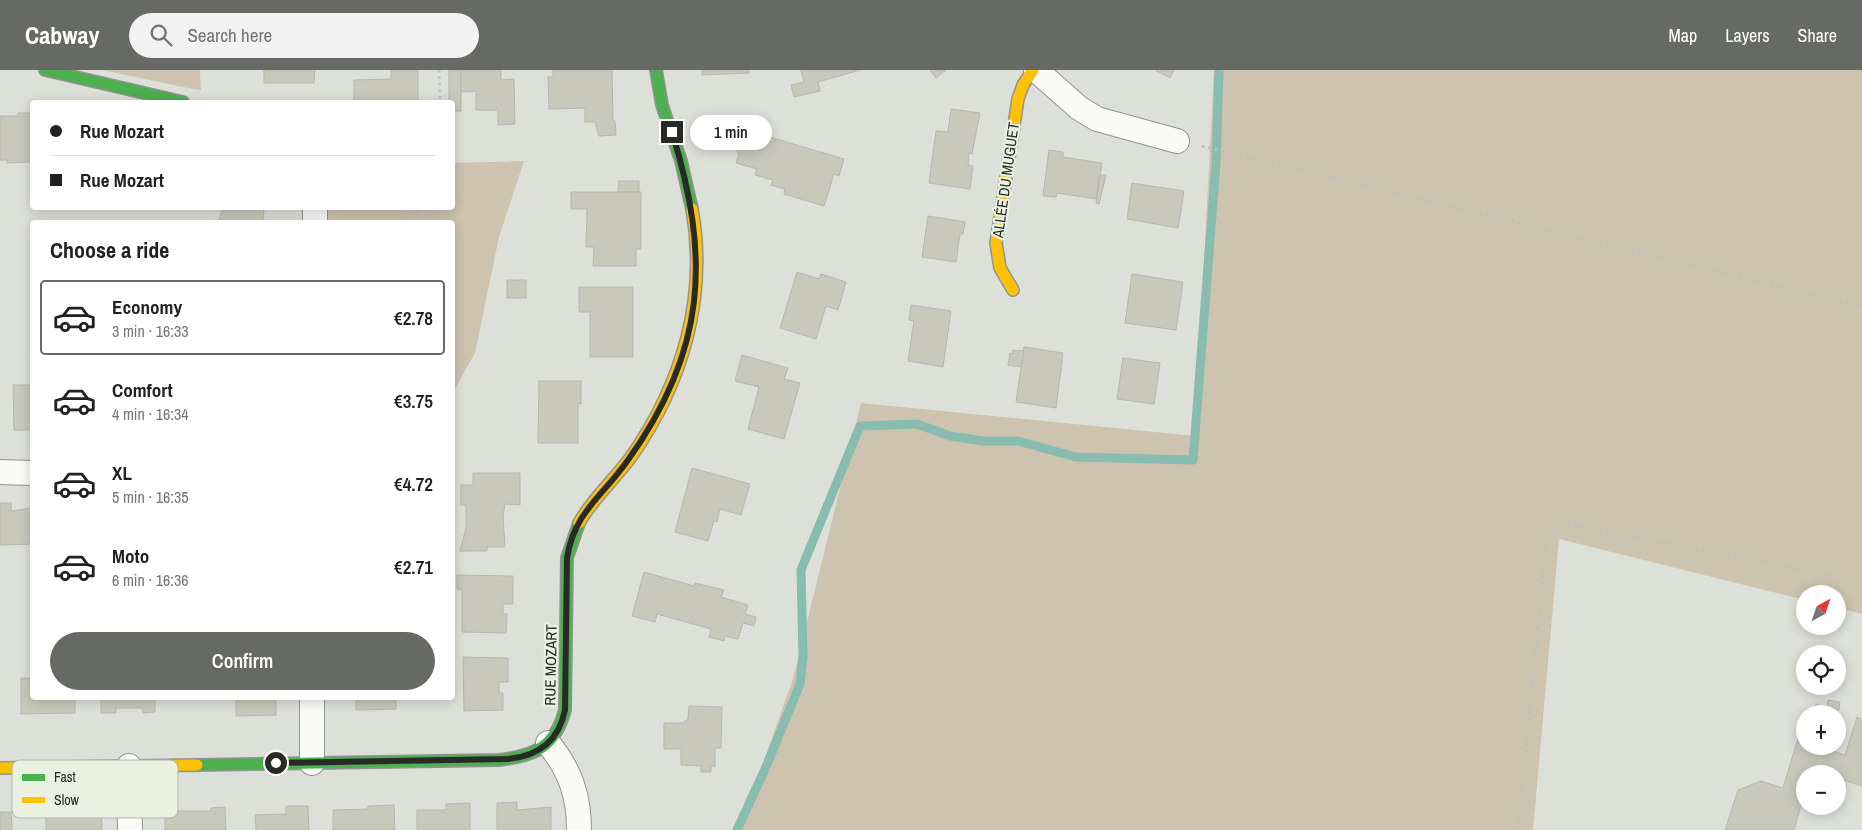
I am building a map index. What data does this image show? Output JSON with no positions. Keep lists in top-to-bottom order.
{
  "streets": {
    "street": ["ALLÉE DU MUGUET", "RUE MOZART"]
  },
  "legend": ["Fast", "Slow"],
  "north": "top right",
  "page": {
    "header": "Cabway",
    "search": "Search here",
    "nav": ["Map", "Layers", "Share"],
    "banner": ["Rue Mozart", "Rue Mozart"],
    "bubble": "1 min",
    "heading": "Choose a ride",
    "list": [
      {
        "name": "Economy",
        "note": "3 min · 16:33",
        "value": "€2.78"
      },
      {
        "name": "Comfort",
        "note": "4 min · 16:34",
        "value": "€3.75"
      },
      {
        "name": "XL",
        "note": "5 min · 16:35",
        "value": "€4.72"
      },
      {
        "name": "Moto",
        "note": "6 min · 16:36",
        "value": "€2.71"
      }
    ],
    "map_buttons": ["+", "−"],
    "buttons": "Confirm"
  }
}
